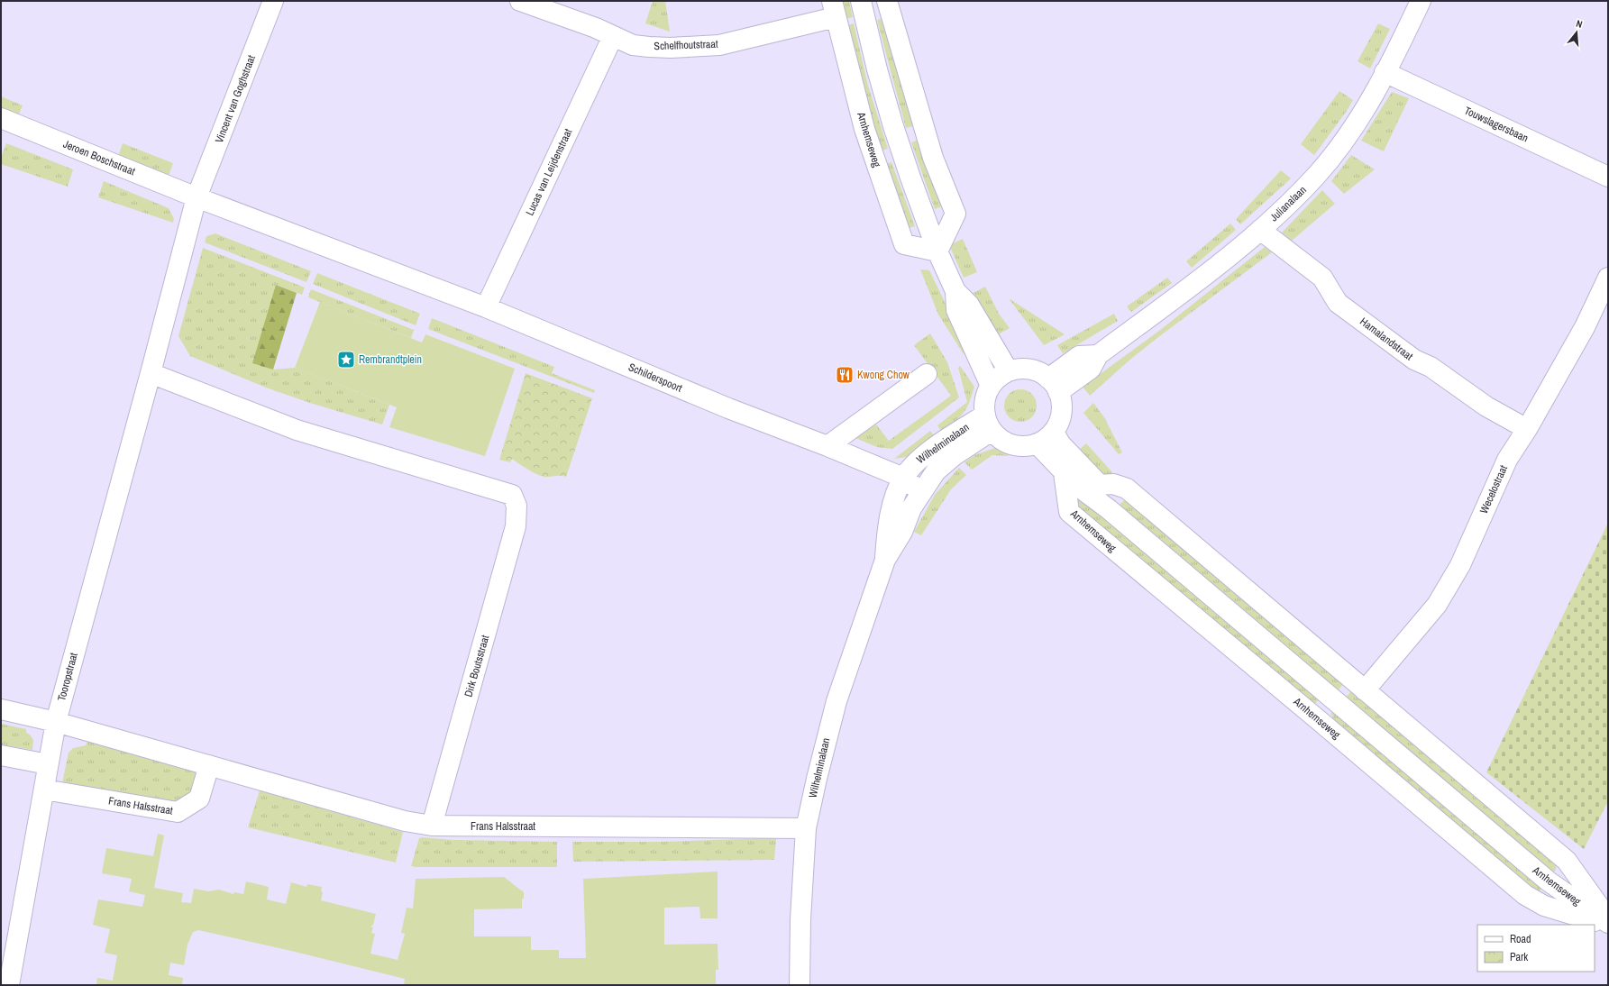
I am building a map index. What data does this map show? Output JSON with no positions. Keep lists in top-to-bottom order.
{
  "streets": {
    "street": [
      "Schelfhoutstraat",
      "Vincent van Goghstraat",
      "Touwslagersbaan",
      "Arnhemseweg",
      "Jeroen Boschstraat",
      "Lucas van Leijdenstraat",
      "Julianalaan",
      "Hamalandstraat",
      "Schilderspoort",
      "Wilhelminalaan",
      "Wecelostraat",
      "Dirk Boutsstraat",
      "Tooropstraat",
      "Frans Halsstraat"
    ]
  },
  "crossings": [
    ["Schelfhoutstraat", "Arnhemseweg"],
    ["Schelfhoutstraat", "Lucas van Leijdenstraat"],
    ["Vincent van Goghstraat", "Jeroen Boschstraat"],
    ["Touwslagersbaan", "Julianalaan"],
    ["Arnhemseweg", "Julianalaan"],
    ["Arnhemseweg", "Wilhelminalaan"],
    ["Arnhemseweg", "Wecelostraat"],
    ["Lucas van Leijdenstraat", "Schilderspoort"],
    ["Julianalaan", "Hamalandstraat"],
    ["Julianalaan", "Wilhelminalaan"],
    ["Hamalandstraat", "Wecelostraat"],
    ["Schilderspoort", "Wilhelminalaan"],
    ["Wilhelminalaan", "Frans Halsstraat"],
    ["Dirk Boutsstraat", "Tooropstraat"],
    ["Dirk Boutsstraat", "Frans Halsstraat"],
    ["Tooropstraat", "Frans Halsstraat"]
  ],
  "places": {
    "place": ["Rembrandtplein"],
    "restaurant": ["Kwong Chow"]
  },
  "legend": ["Road", "Park"],
  "north": "top"
}
